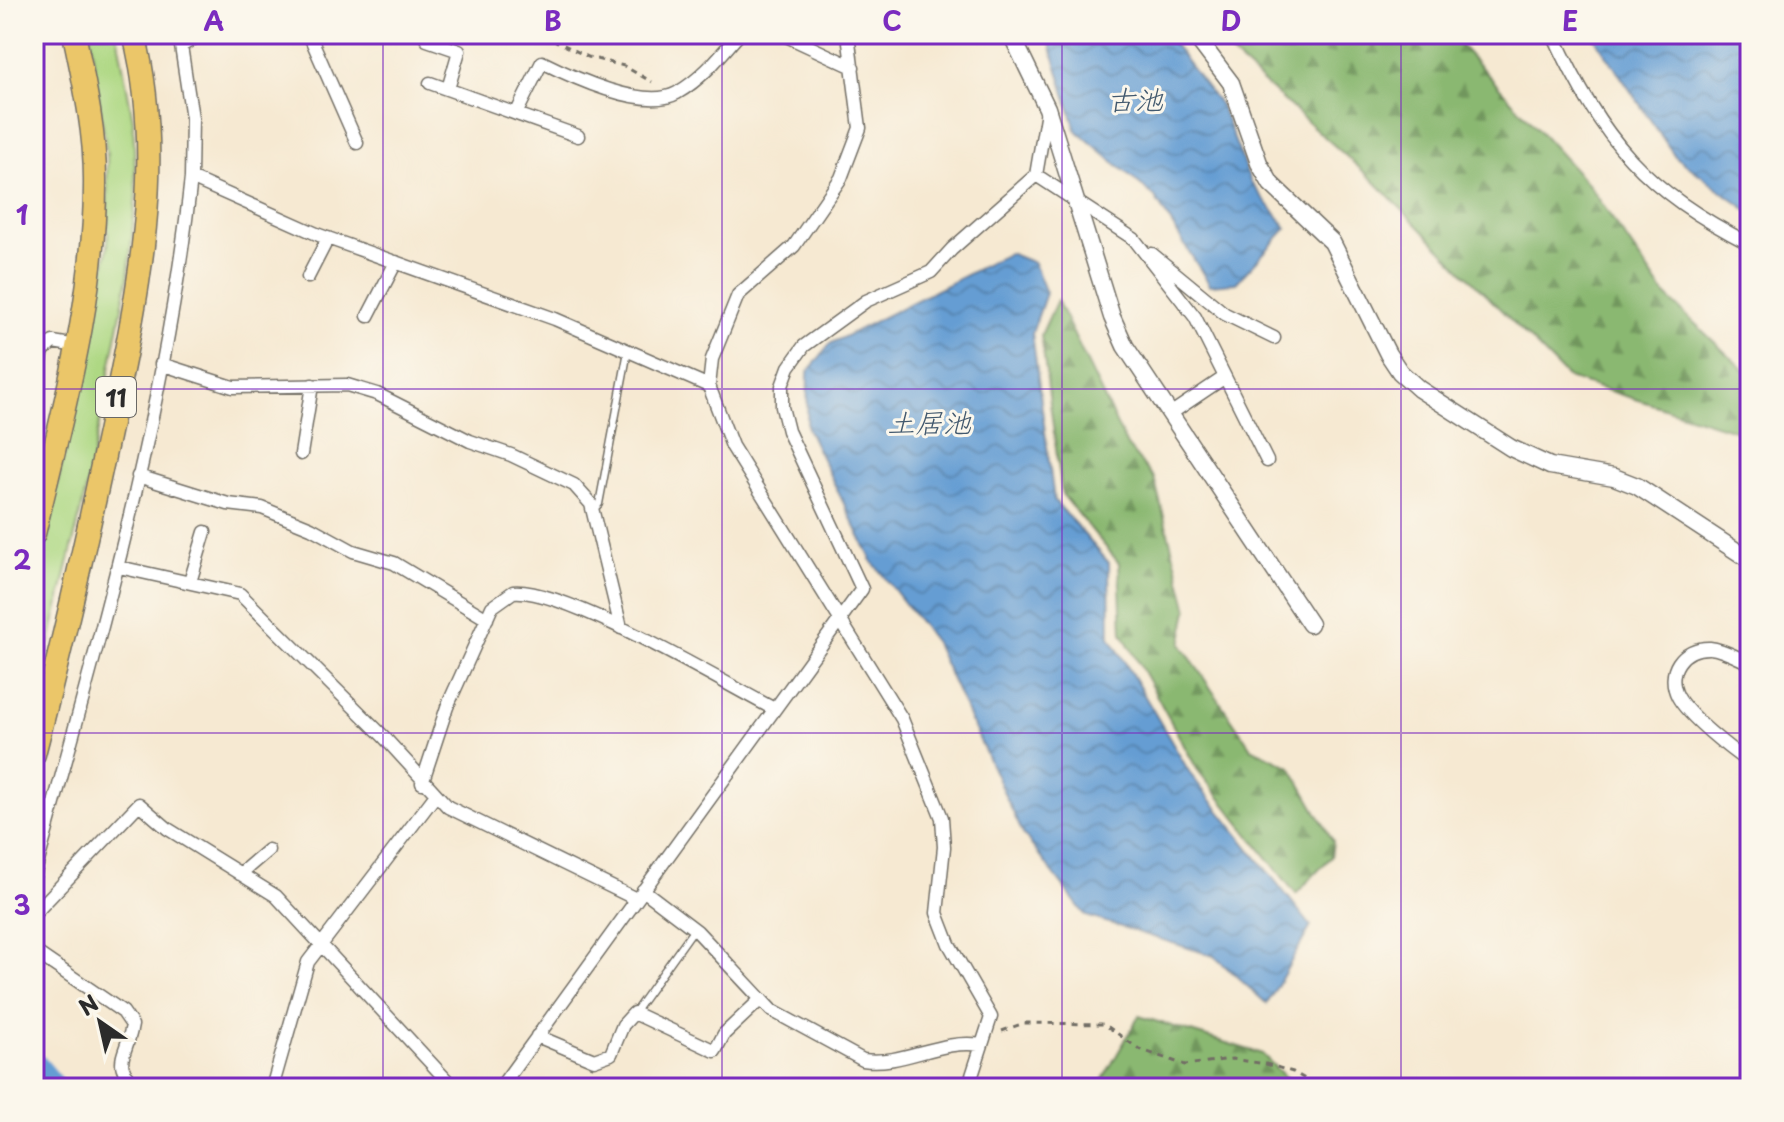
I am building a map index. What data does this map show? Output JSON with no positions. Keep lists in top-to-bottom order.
{
  "streets": {
    "highway": ["11"]
  },
  "water": ["古池", "土居池"],
  "north": "top left",
  "grid": {
    "columns": [
      "A",
      "B",
      "C",
      "D",
      "E"
    ],
    "rows": ["1", "2", "3"]
  }
}
